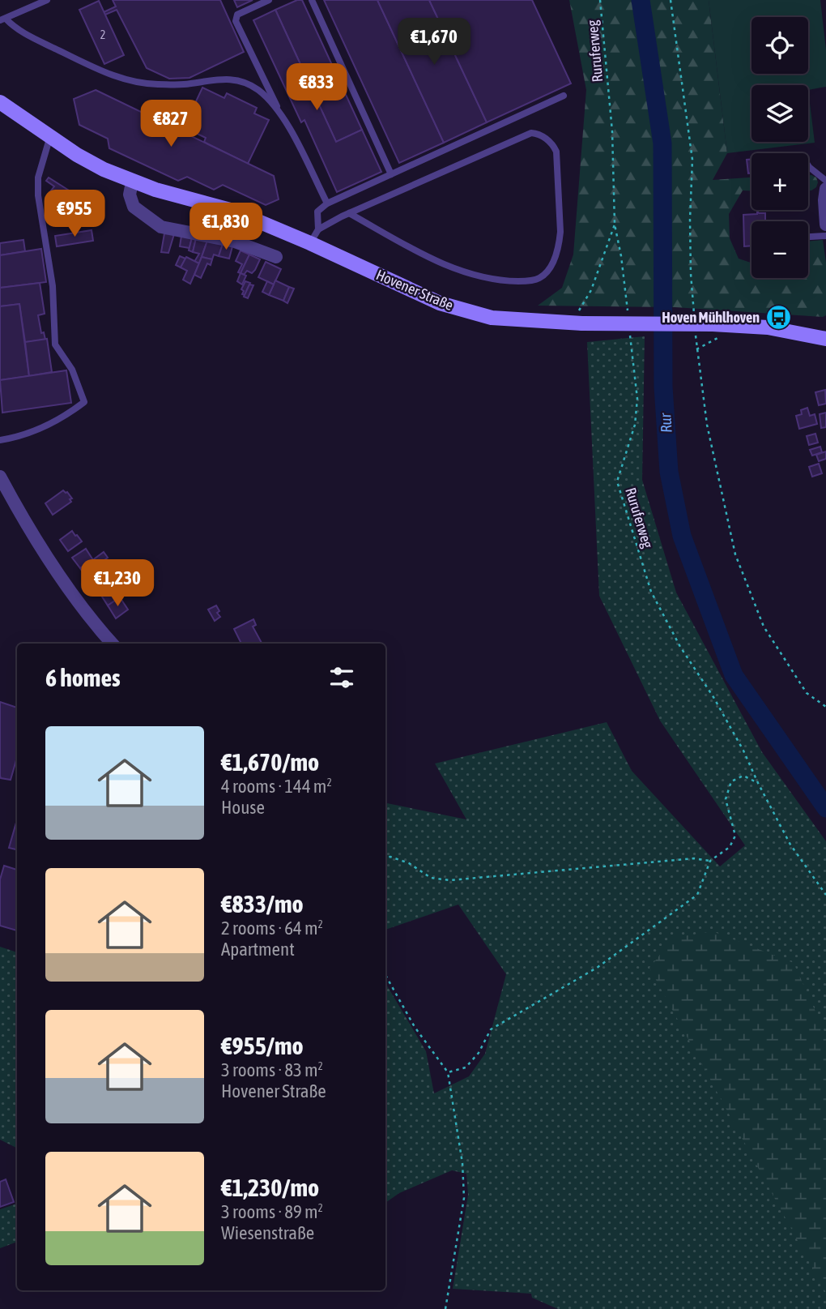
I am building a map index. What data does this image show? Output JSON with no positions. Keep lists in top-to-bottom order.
{
  "streets": {
    "main road": ["Hovener Straße"],
    "path": ["Ruruferweg"]
  },
  "water": ["Rur"],
  "places": {
    "bus stop": ["Hoven Mühlhoven"]
  },
  "house_numbers": ["2"],
  "page": {
    "map_buttons": ["+", "−"],
    "price": [
      "€1,670",
      "€833",
      "€827",
      "€955",
      "€1,830",
      "€1,230"
    ],
    "heading": "6 homes",
    "list": [
      {
        "name": "€1,670/mo",
        "note": "4 rooms · 144 m² · House"
      },
      {
        "name": "€833/mo",
        "note": "2 rooms · 64 m² · Apartment"
      },
      {
        "name": "€955/mo",
        "note": "3 rooms · 83 m² · Hovener Straße"
      },
      {
        "name": "€1,230/mo",
        "note": "3 rooms · 89 m² · Wiesenstraße"
      }
    ]
  }
}
